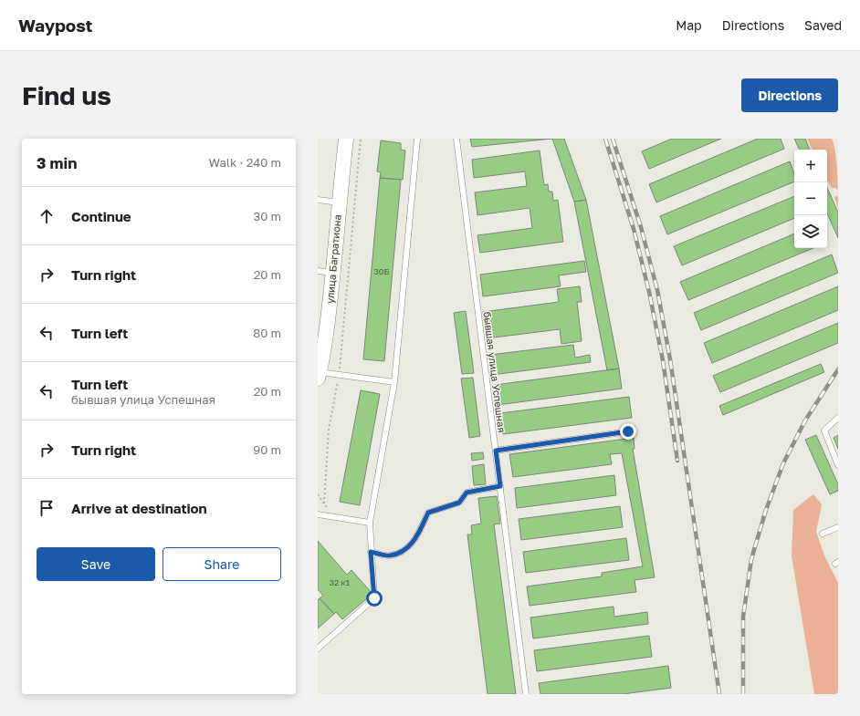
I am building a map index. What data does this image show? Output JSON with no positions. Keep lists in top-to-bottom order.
{
  "streets": {
    "street": ["улица Багратиона"],
    "lane": ["бывшая улица Успешная"]
  },
  "house_numbers": ["30Б", "32 к1"],
  "page": {
    "header": "Waypost",
    "nav": ["Map", "Directions", "Saved"],
    "buttons": [
      "Directions",
      ["Save", "Share"]
    ],
    "title": "Find us",
    "heading": ["3 min", "Walk · 240 m"],
    "map_buttons": ["+", "−"],
    "list": [
      ["Continue", "30 m"],
      ["Turn right", "20 m"],
      ["Turn left", "80 m"],
      ["Turn left", "бывшая улица Успешная", "20 m"],
      ["Turn right", "90 m"],
      "Arrive at destination"
    ]
  }
}
